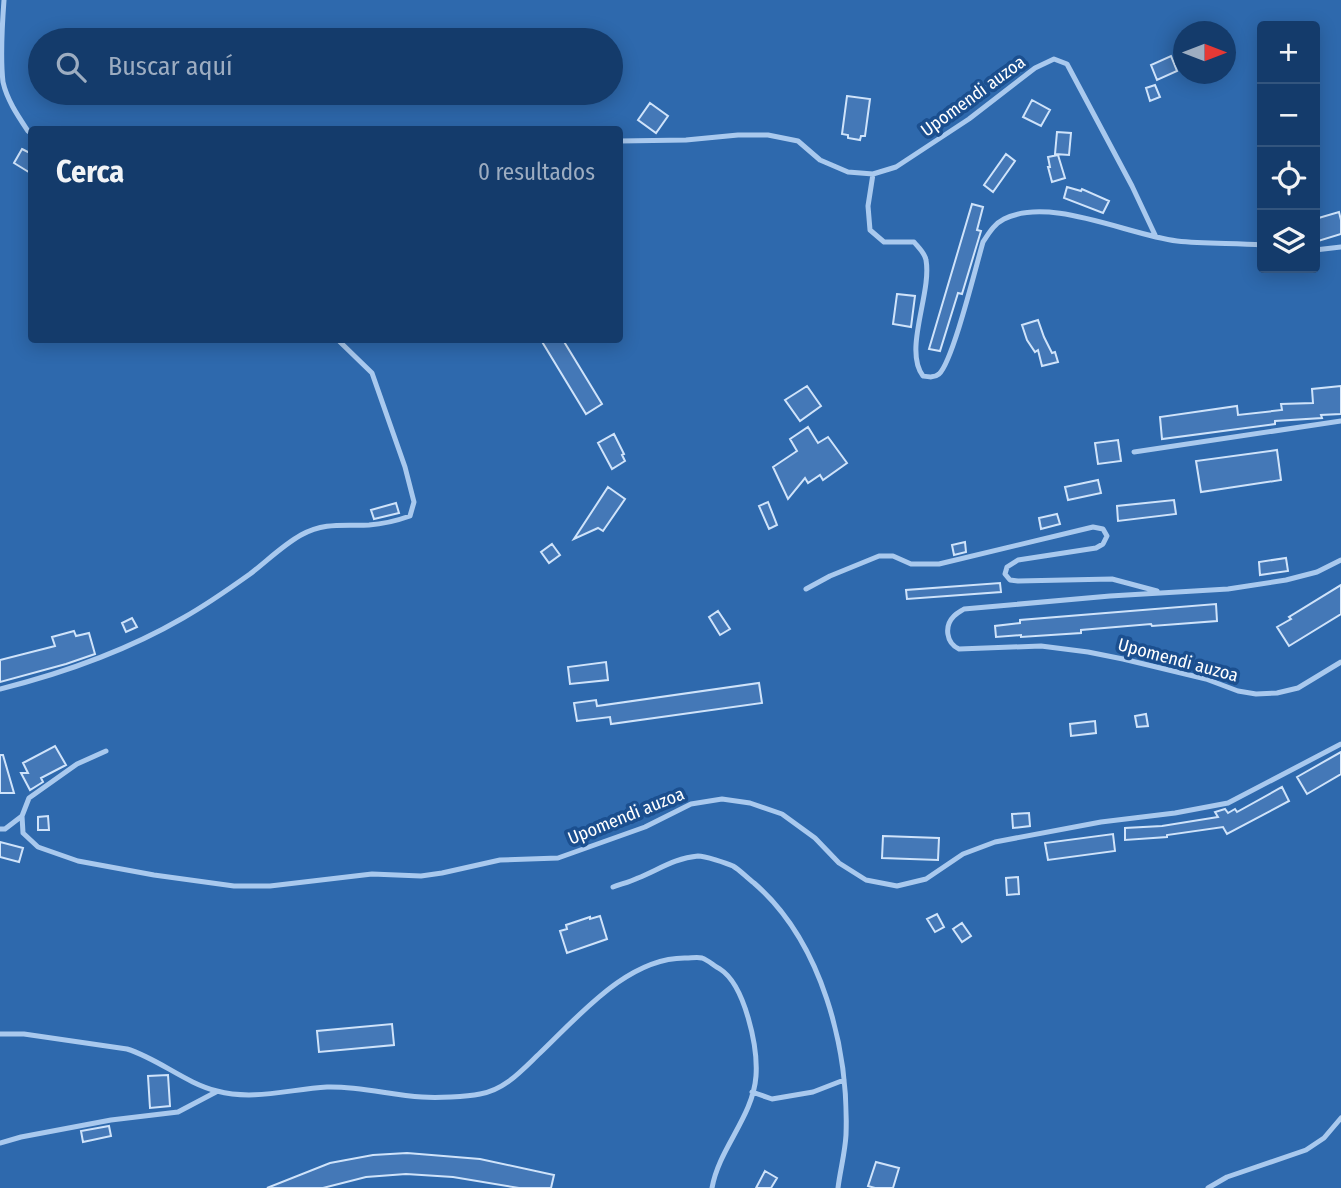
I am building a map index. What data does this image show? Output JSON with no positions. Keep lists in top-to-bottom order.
{
  "streets": {
    "lane": ["Upomendi auzoa"]
  },
  "north": "right",
  "page": {
    "map_buttons": ["+", "−"],
    "search": "Buscar aquí",
    "heading": ["Cerca", "0 resultados"]
  }
}
